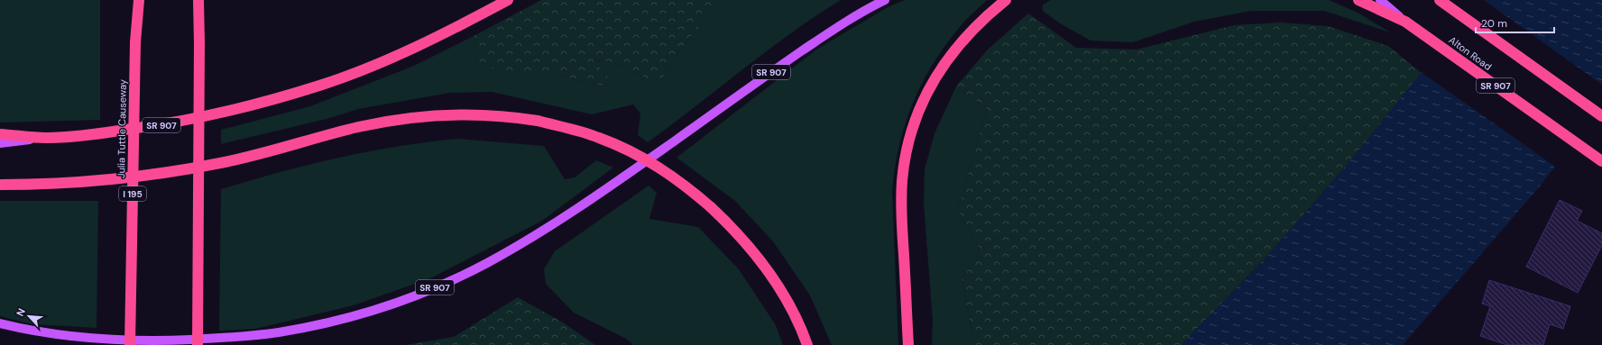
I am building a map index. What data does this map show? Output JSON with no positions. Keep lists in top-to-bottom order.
{
  "streets": {
    "highway": [
      "Alton Road",
      "SR 907",
      "Julia Tuttle Causeway",
      "I 195"
    ]
  },
  "scale_bar": "20 m",
  "north": "top left"
}
